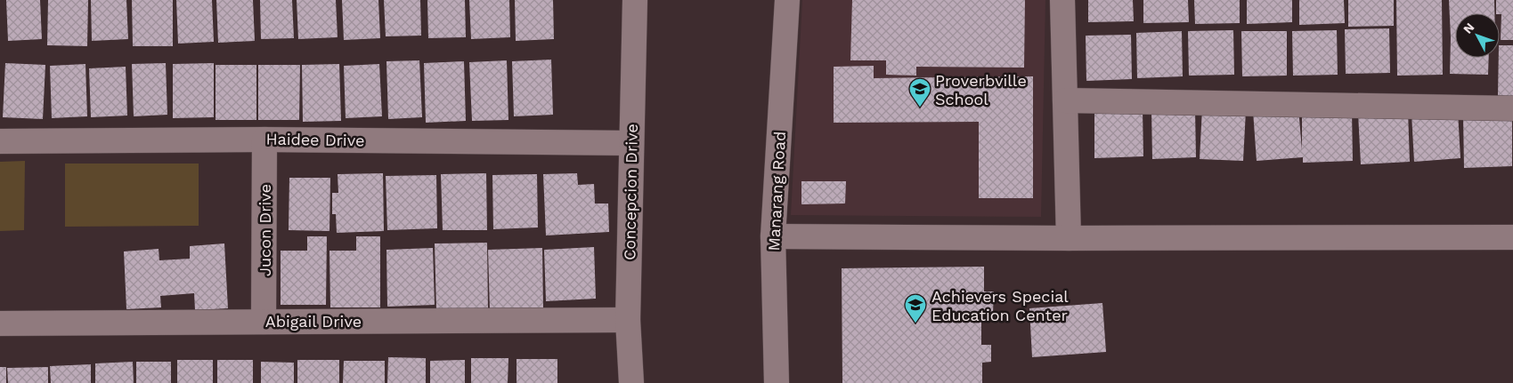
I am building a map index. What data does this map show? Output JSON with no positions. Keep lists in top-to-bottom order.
{
  "streets": {
    "street": [
      "Haidee Drive",
      "Manarang Road",
      "Concepcion Drive",
      "Jucon Drive",
      "Abigail Drive"
    ]
  },
  "crossings": [
    ["Haidee Drive", "Concepcion Drive"],
    ["Haidee Drive", "Jucon Drive"],
    ["Concepcion Drive", "Abigail Drive"],
    ["Jucon Drive", "Abigail Drive"]
  ],
  "places": {
    "school or university": ["Proverbville School", "Achievers Special Education Center"]
  },
  "north": "top left"
}
